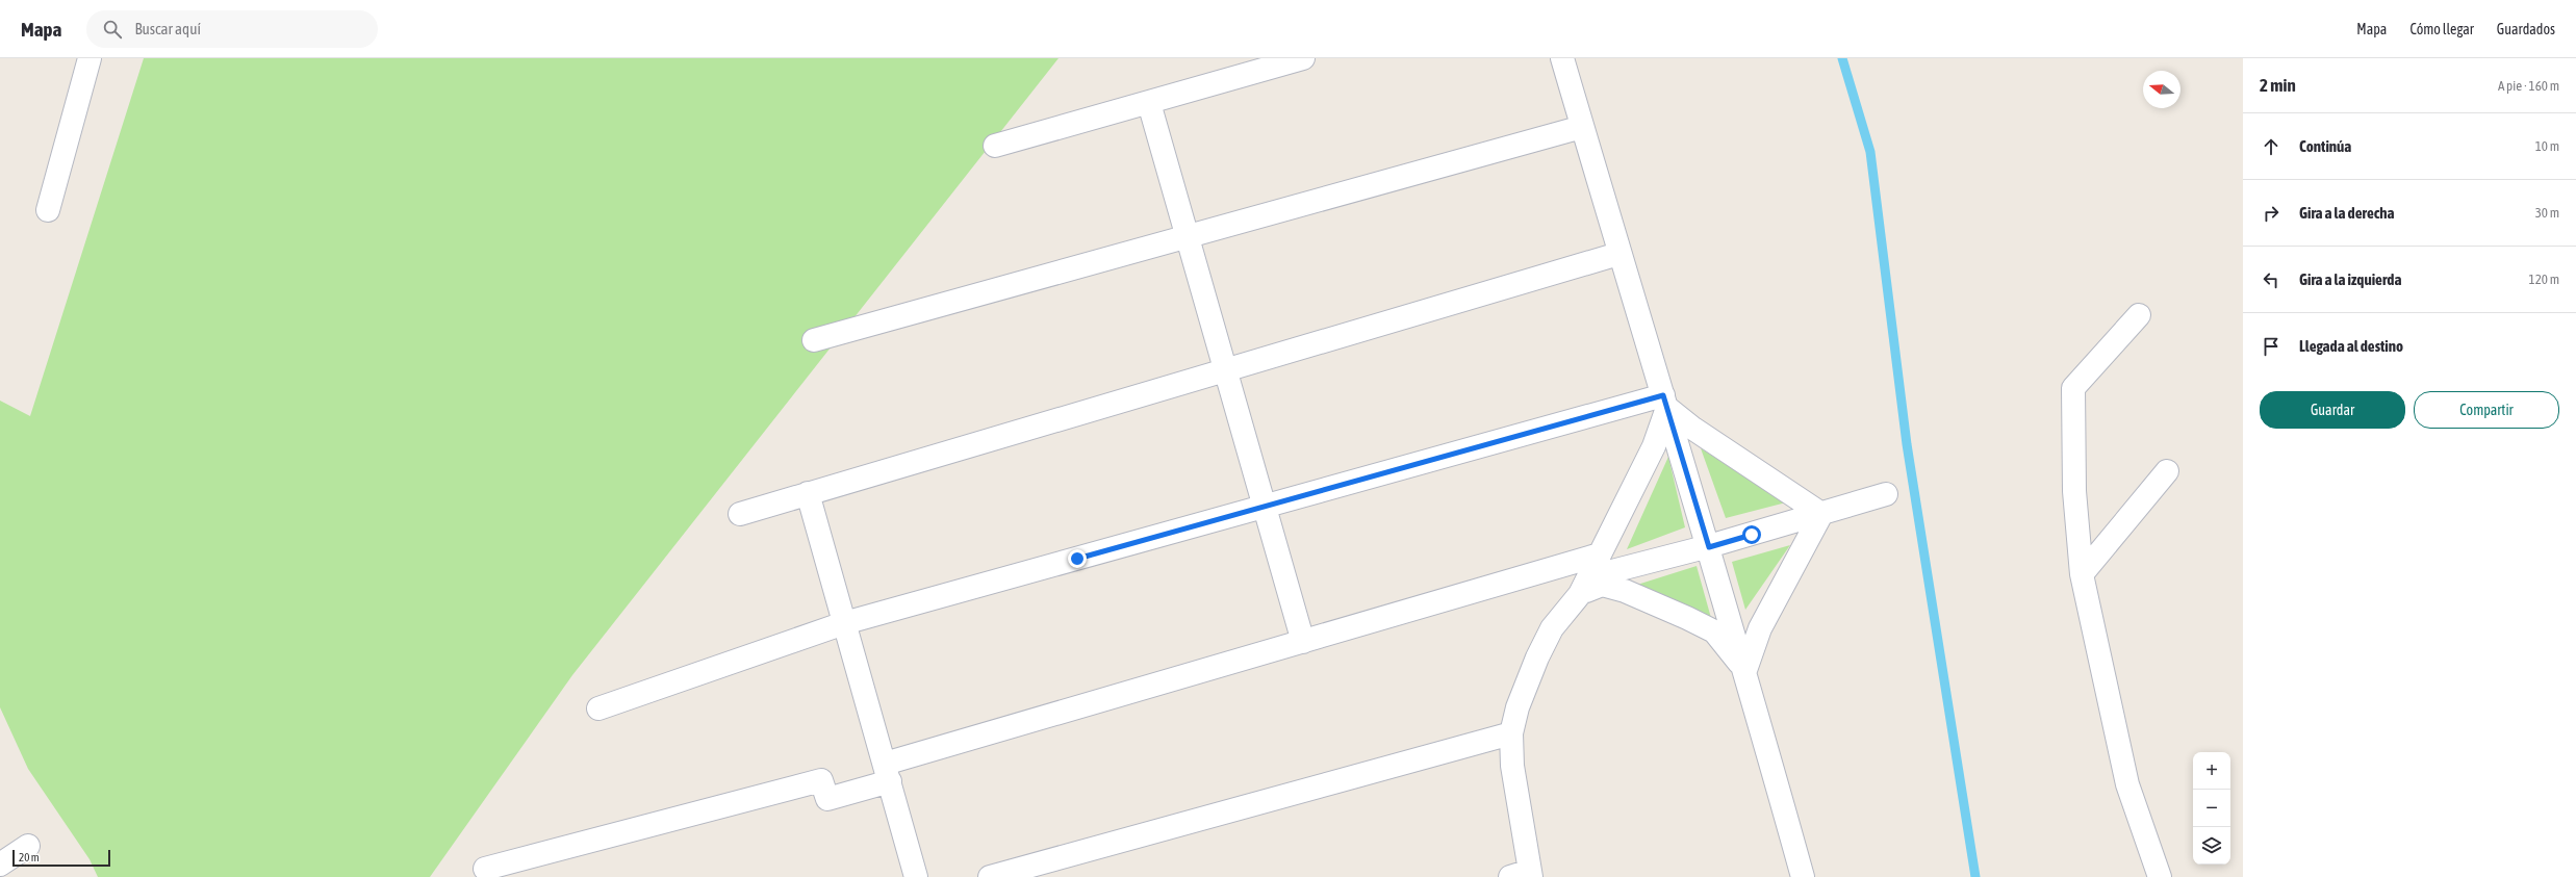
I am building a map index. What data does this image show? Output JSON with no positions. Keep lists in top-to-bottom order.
{
  "scale_bar": "20 m",
  "north": "left",
  "page": {
    "header": "Mapa",
    "search": "Buscar aquí",
    "nav": ["Mapa", "Cómo llegar", "Guardados"],
    "heading": ["2 min", "A pie · 160 m"],
    "list": [
      ["Continúa", "10 m"],
      ["Gira a la derecha", "30 m"],
      ["Gira a la izquierda", "120 m"],
      "Llegada al destino"
    ],
    "buttons": ["Guardar", "Compartir"],
    "map_buttons": ["+", "−"],
    "scale": "20 m"
  }
}
